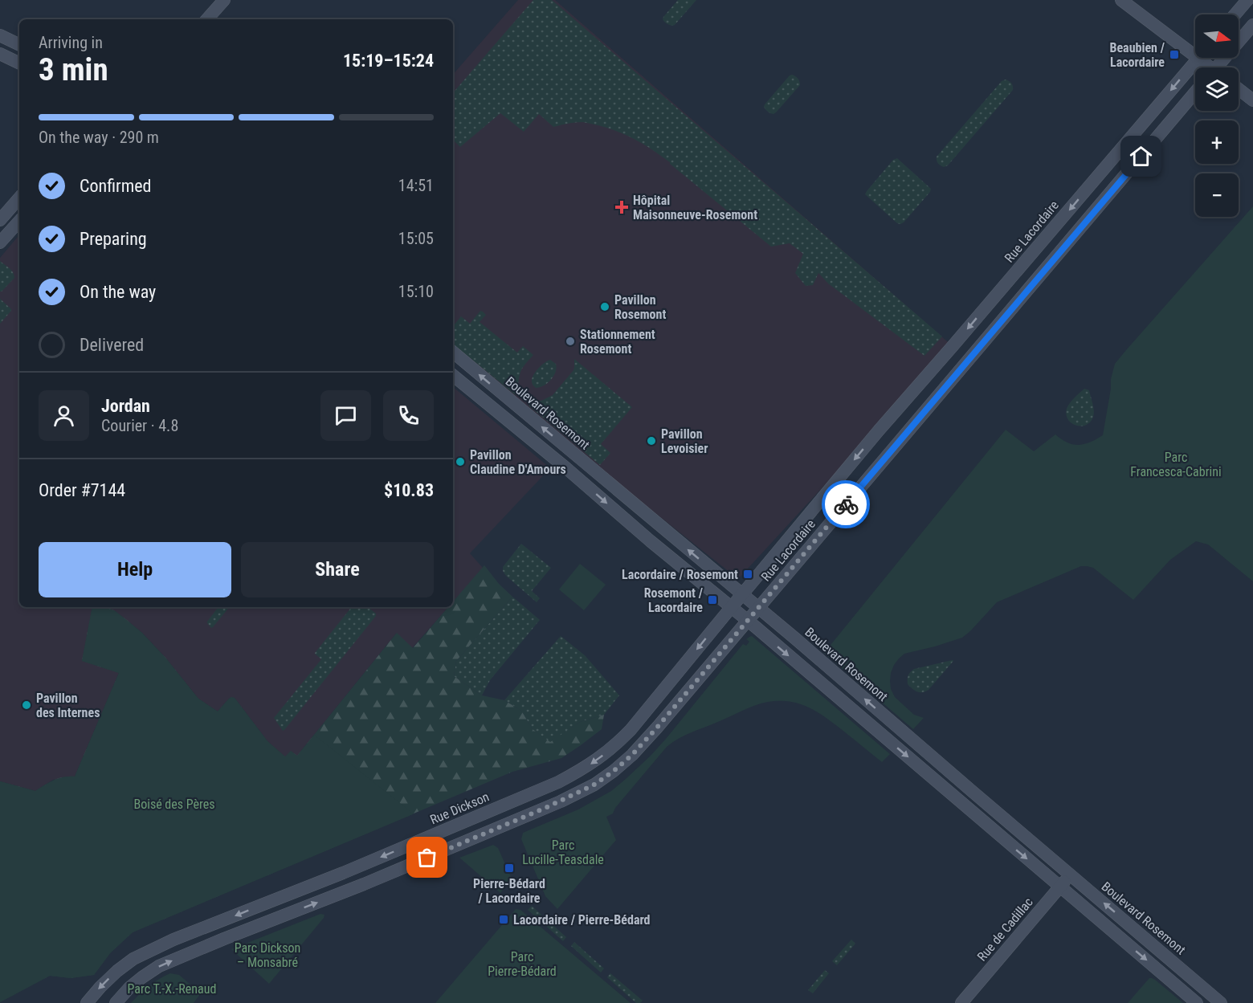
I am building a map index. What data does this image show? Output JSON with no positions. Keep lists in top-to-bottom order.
{
  "streets": {
    "main road": [
      "Rue Lacordaire",
      "Boulevard Rosemont",
      "Rue Dickson",
      "Rue de Cadillac"
    ]
  },
  "crossings": [
    ["Rue Lacordaire", "Boulevard Rosemont"],
    ["Rue Lacordaire", "Rue Dickson"],
    ["Boulevard Rosemont", "Rue Dickson"],
    ["Boulevard Rosemont", "Rue de Cadillac"]
  ],
  "parks": [
    "Parc Francesca-Cabrini",
    "Boisé des Pères",
    "Parc Lucille-Teasdale",
    "Parc Dickson – Monsabré",
    "Parc Pierre-Bédard",
    "Parc T.-X.-Renaud"
  ],
  "places": {
    "transit": [
      "Beaubien / Lacordaire",
      "Lacordaire / Rosemont",
      "Rosemont / Lacordaire",
      "Pierre-Bédard / Lacordaire",
      "Lacordaire / Pierre-Bédard"
    ],
    "health": ["Hôpital Maisonneuve-Rosemont"],
    "other": [
      "Pavillon Rosemont",
      "Stationnement Rosemont",
      "Pavillon Levoisier",
      "Pavillon Claudine D'Amours",
      "Pavillon des Internes"
    ]
  },
  "north": "right",
  "page": {
    "map_buttons": ["+", "−"],
    "heading": ["3 min", "Arriving in", "15:19–15:24"],
    "panel": [
      "Jordan",
      "Courier · 4.8",
      "Order #7144",
      "$10.83"
    ],
    "bar": "On the way · 290 m",
    "list": [
      ["Confirmed", "14:51"],
      ["Preparing", "15:05"],
      ["On the way", "15:10"],
      "Delivered"
    ],
    "buttons": ["Help", "Share"]
  }
}
